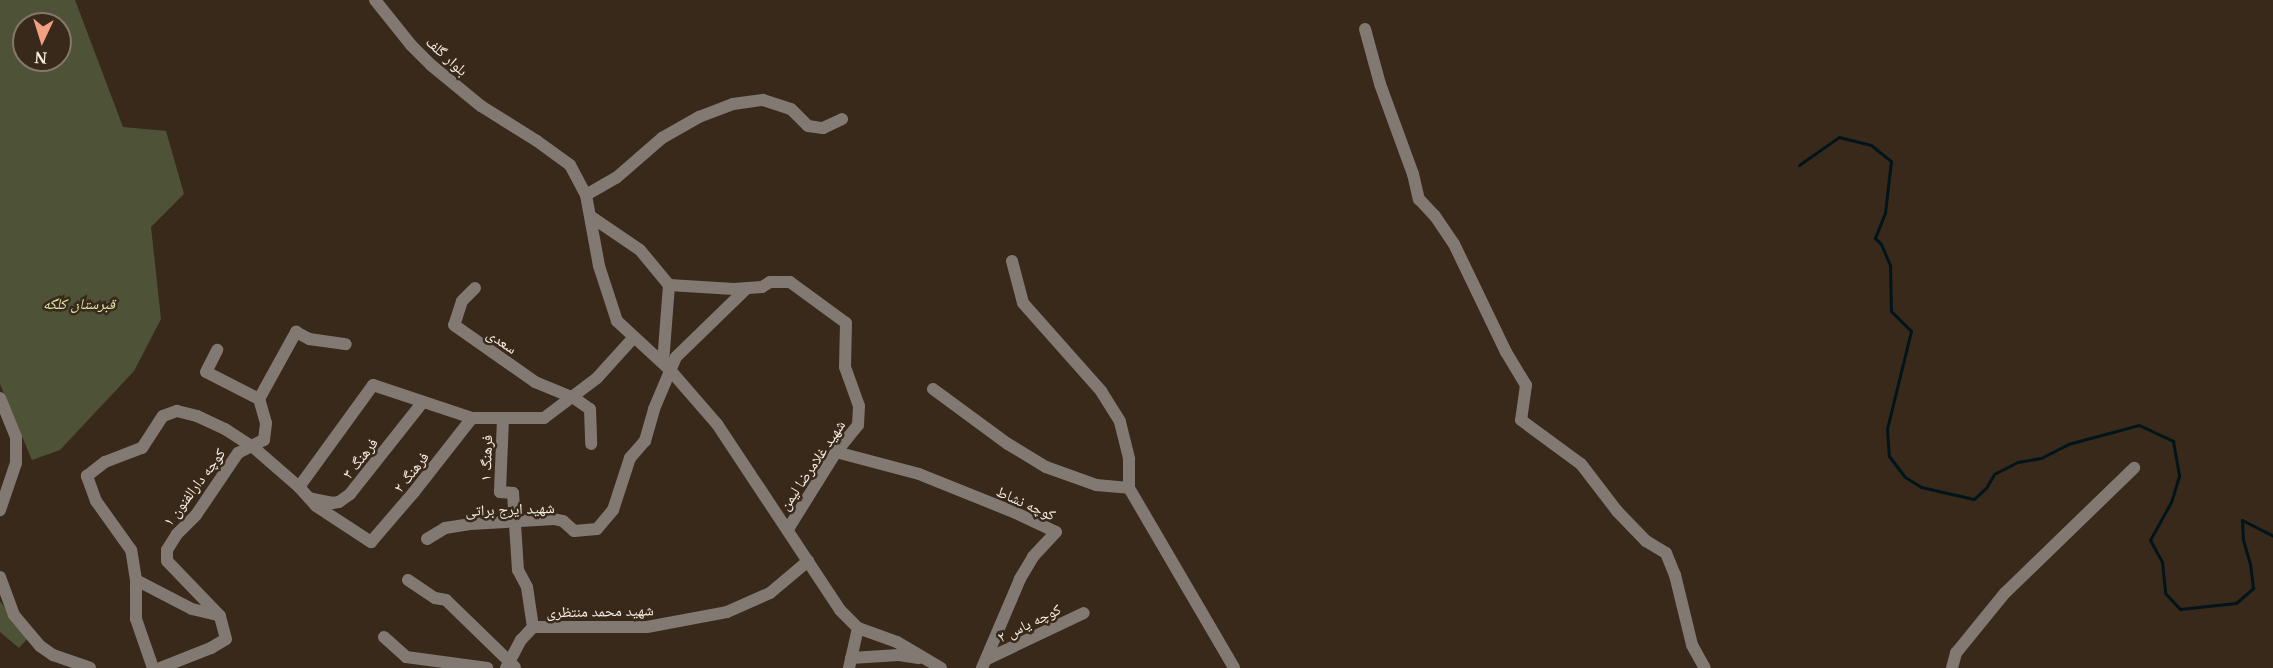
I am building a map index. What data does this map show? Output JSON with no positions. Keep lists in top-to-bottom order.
{
  "streets": {
    "street": [
      "بلوار گلف",
      "سعدی",
      "فرهنگ ۳",
      "فرهنگ ۱",
      "شهید غلامرضا لیمن",
      "فرهنگ ۲",
      "کوچه دارالفنون ۱",
      "کوچه نشاط",
      "شهید ایرج براتی",
      "شهید محمد منتظری",
      "کوچه یاس ۲"
    ]
  },
  "crossings": [
    ["بلوار گلف", "شهید غلامرضا لیمن"],
    ["بلوار گلف", "شهید ایرج براتی"],
    ["بلوار گلف", "شهید محمد منتظری"],
    ["فرهنگ ۳", "فرهنگ ۲"],
    ["فرهنگ ۱", "شهید ایرج براتی"],
    ["فرهنگ ۱", "شهید محمد منتظری"],
    ["شهید غلامرضا لیمن", "کوچه نشاط"],
    ["کوچه نشاط", "کوچه یاس ۲"]
  ],
  "parks": ["قبرستان کلگه"],
  "north": "bottom"
}
